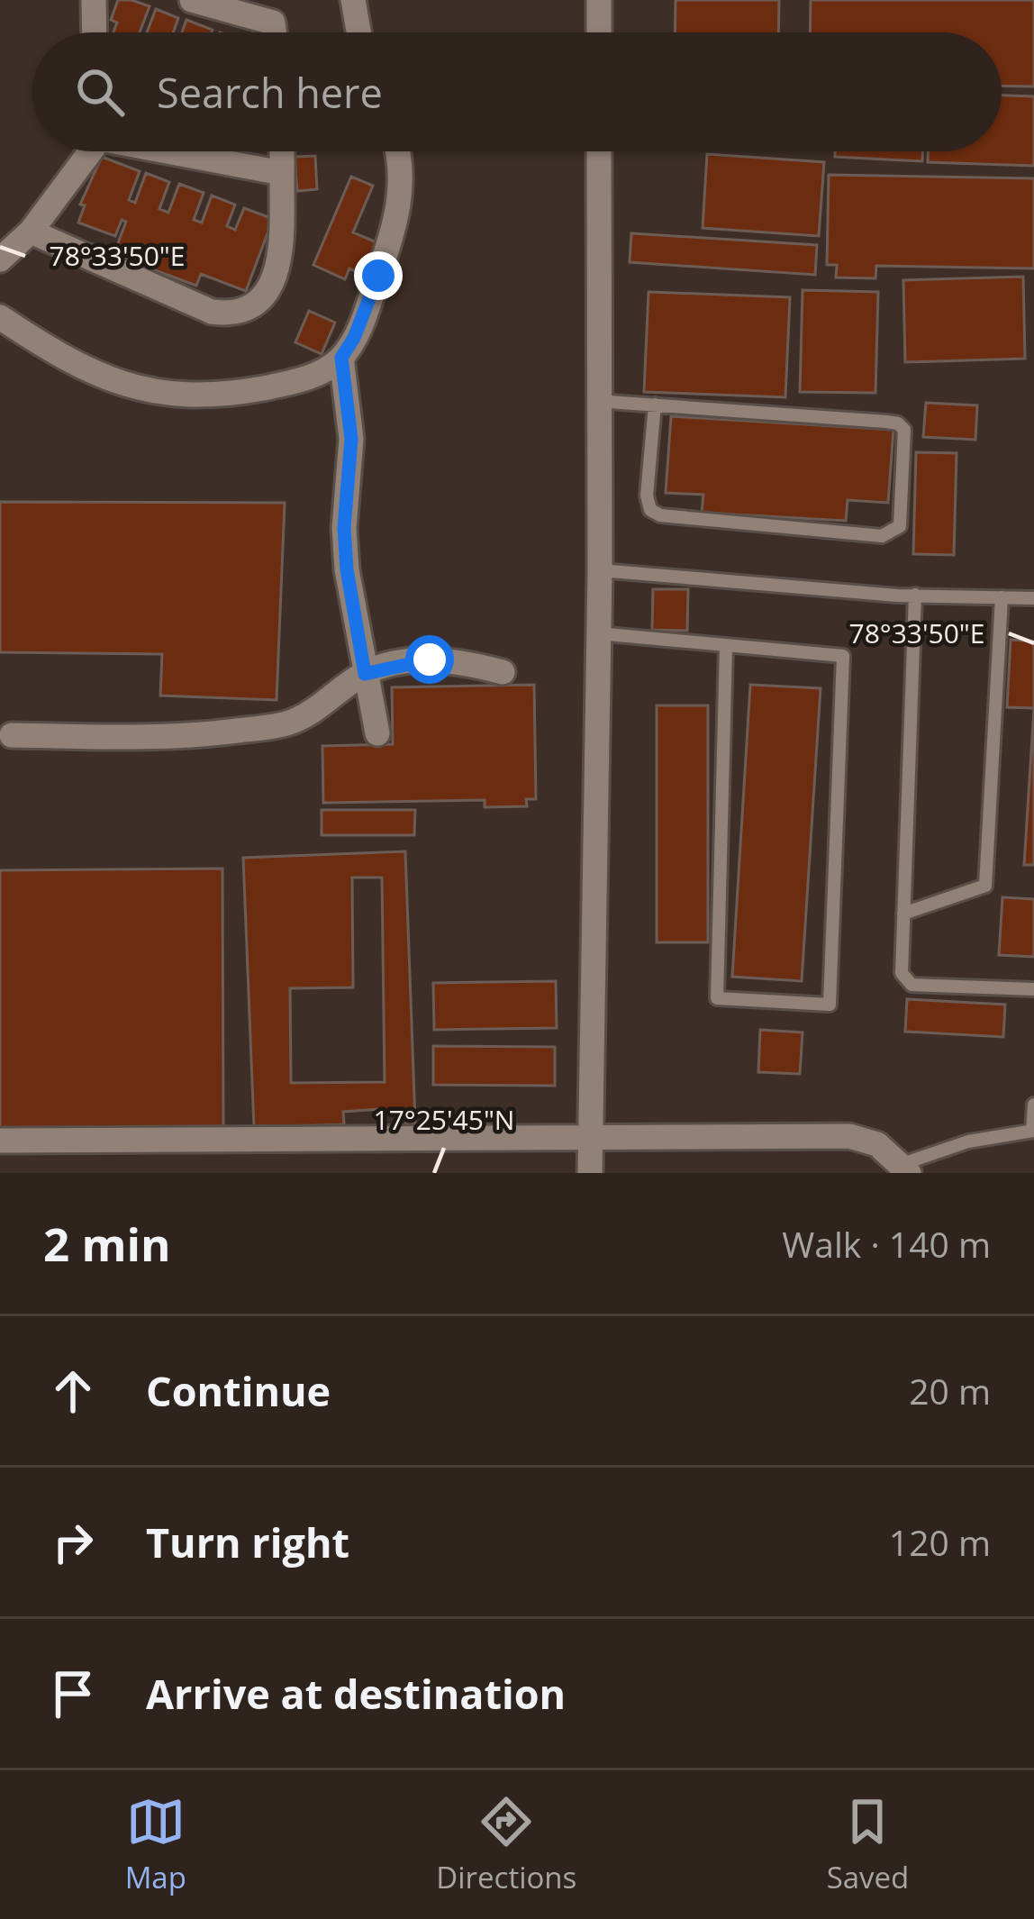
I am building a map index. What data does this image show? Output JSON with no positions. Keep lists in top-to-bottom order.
{
  "page": {
    "search": "Search here",
    "heading": ["2 min", "Walk · 140 m"],
    "list": [
      ["Continue", "20 m"],
      ["Turn right", "120 m"],
      "Arrive at destination"
    ],
    "nav": ["Map", "Directions", "Saved"]
  },
  "coordinates": ["78°33'50\"E", "17°25'45\"N"]
}
